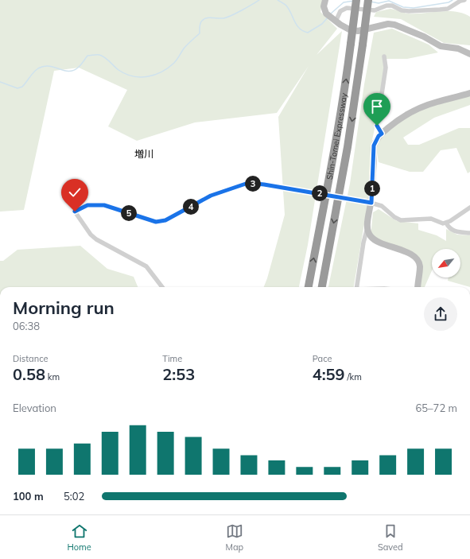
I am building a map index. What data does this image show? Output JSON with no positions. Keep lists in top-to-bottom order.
{
  "streets": {
    "highway": ["Shin-Tomei Expressway"]
  },
  "districts": ["増川"],
  "north": "bottom left",
  "page": {
    "pins": [
      "3",
      "1",
      "2",
      "4",
      "5"
    ],
    "heading": ["Morning run", "06:38"],
    "stats": [
      ["Distance", "0.58 km"],
      ["Time", "2:53"],
      ["Pace", "4:59 /km"]
    ],
    "chart": ["Elevation", "65–72 m"],
    "list": [
      {
        "name": "100 m",
        "note": "5:02"
      }
    ],
    "tabs": ["Home", "Map", "Saved"]
  }
}
